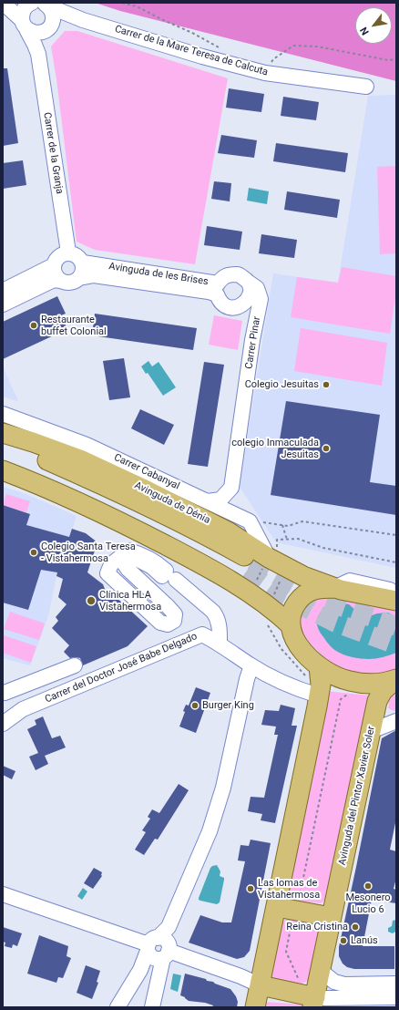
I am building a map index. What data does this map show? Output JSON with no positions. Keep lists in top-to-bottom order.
{
  "streets": {
    "main road": ["Avinguda de Dénia", "Avinguda del Pintor Xavier Soler"],
    "street": [
      "Carrer de la Mare Teresa de Calcuta",
      "Carrer de la Granja",
      "Avinguda de les Brises",
      "Carrer Pinar",
      "Carrer Cabanyal",
      "Carrer del Doctor José Babe Delgado"
    ]
  },
  "crossings": [
    ["Carrer de la Mare Teresa de Calcuta", "Carrer de la Granja"],
    ["Carrer de la Granja", "Avinguda de les Brises"],
    ["Avinguda de les Brises", "Carrer Pinar"],
    ["Carrer Pinar", "Carrer Cabanyal"]
  ],
  "places": [
    "Restaurante buffet Colonial",
    "Colegio Jesuitas",
    "colegio Inmaculada Jesuitas",
    "Colegio Santa Teresa - Vistahermosa",
    "Clínica HLA Vistahermosa",
    "Burger King",
    "Mesonero Lucio 6",
    "Las lomas de Vistahermosa",
    "Reina Cristina",
    "Lanús"
  ],
  "north": "bottom left"
}
